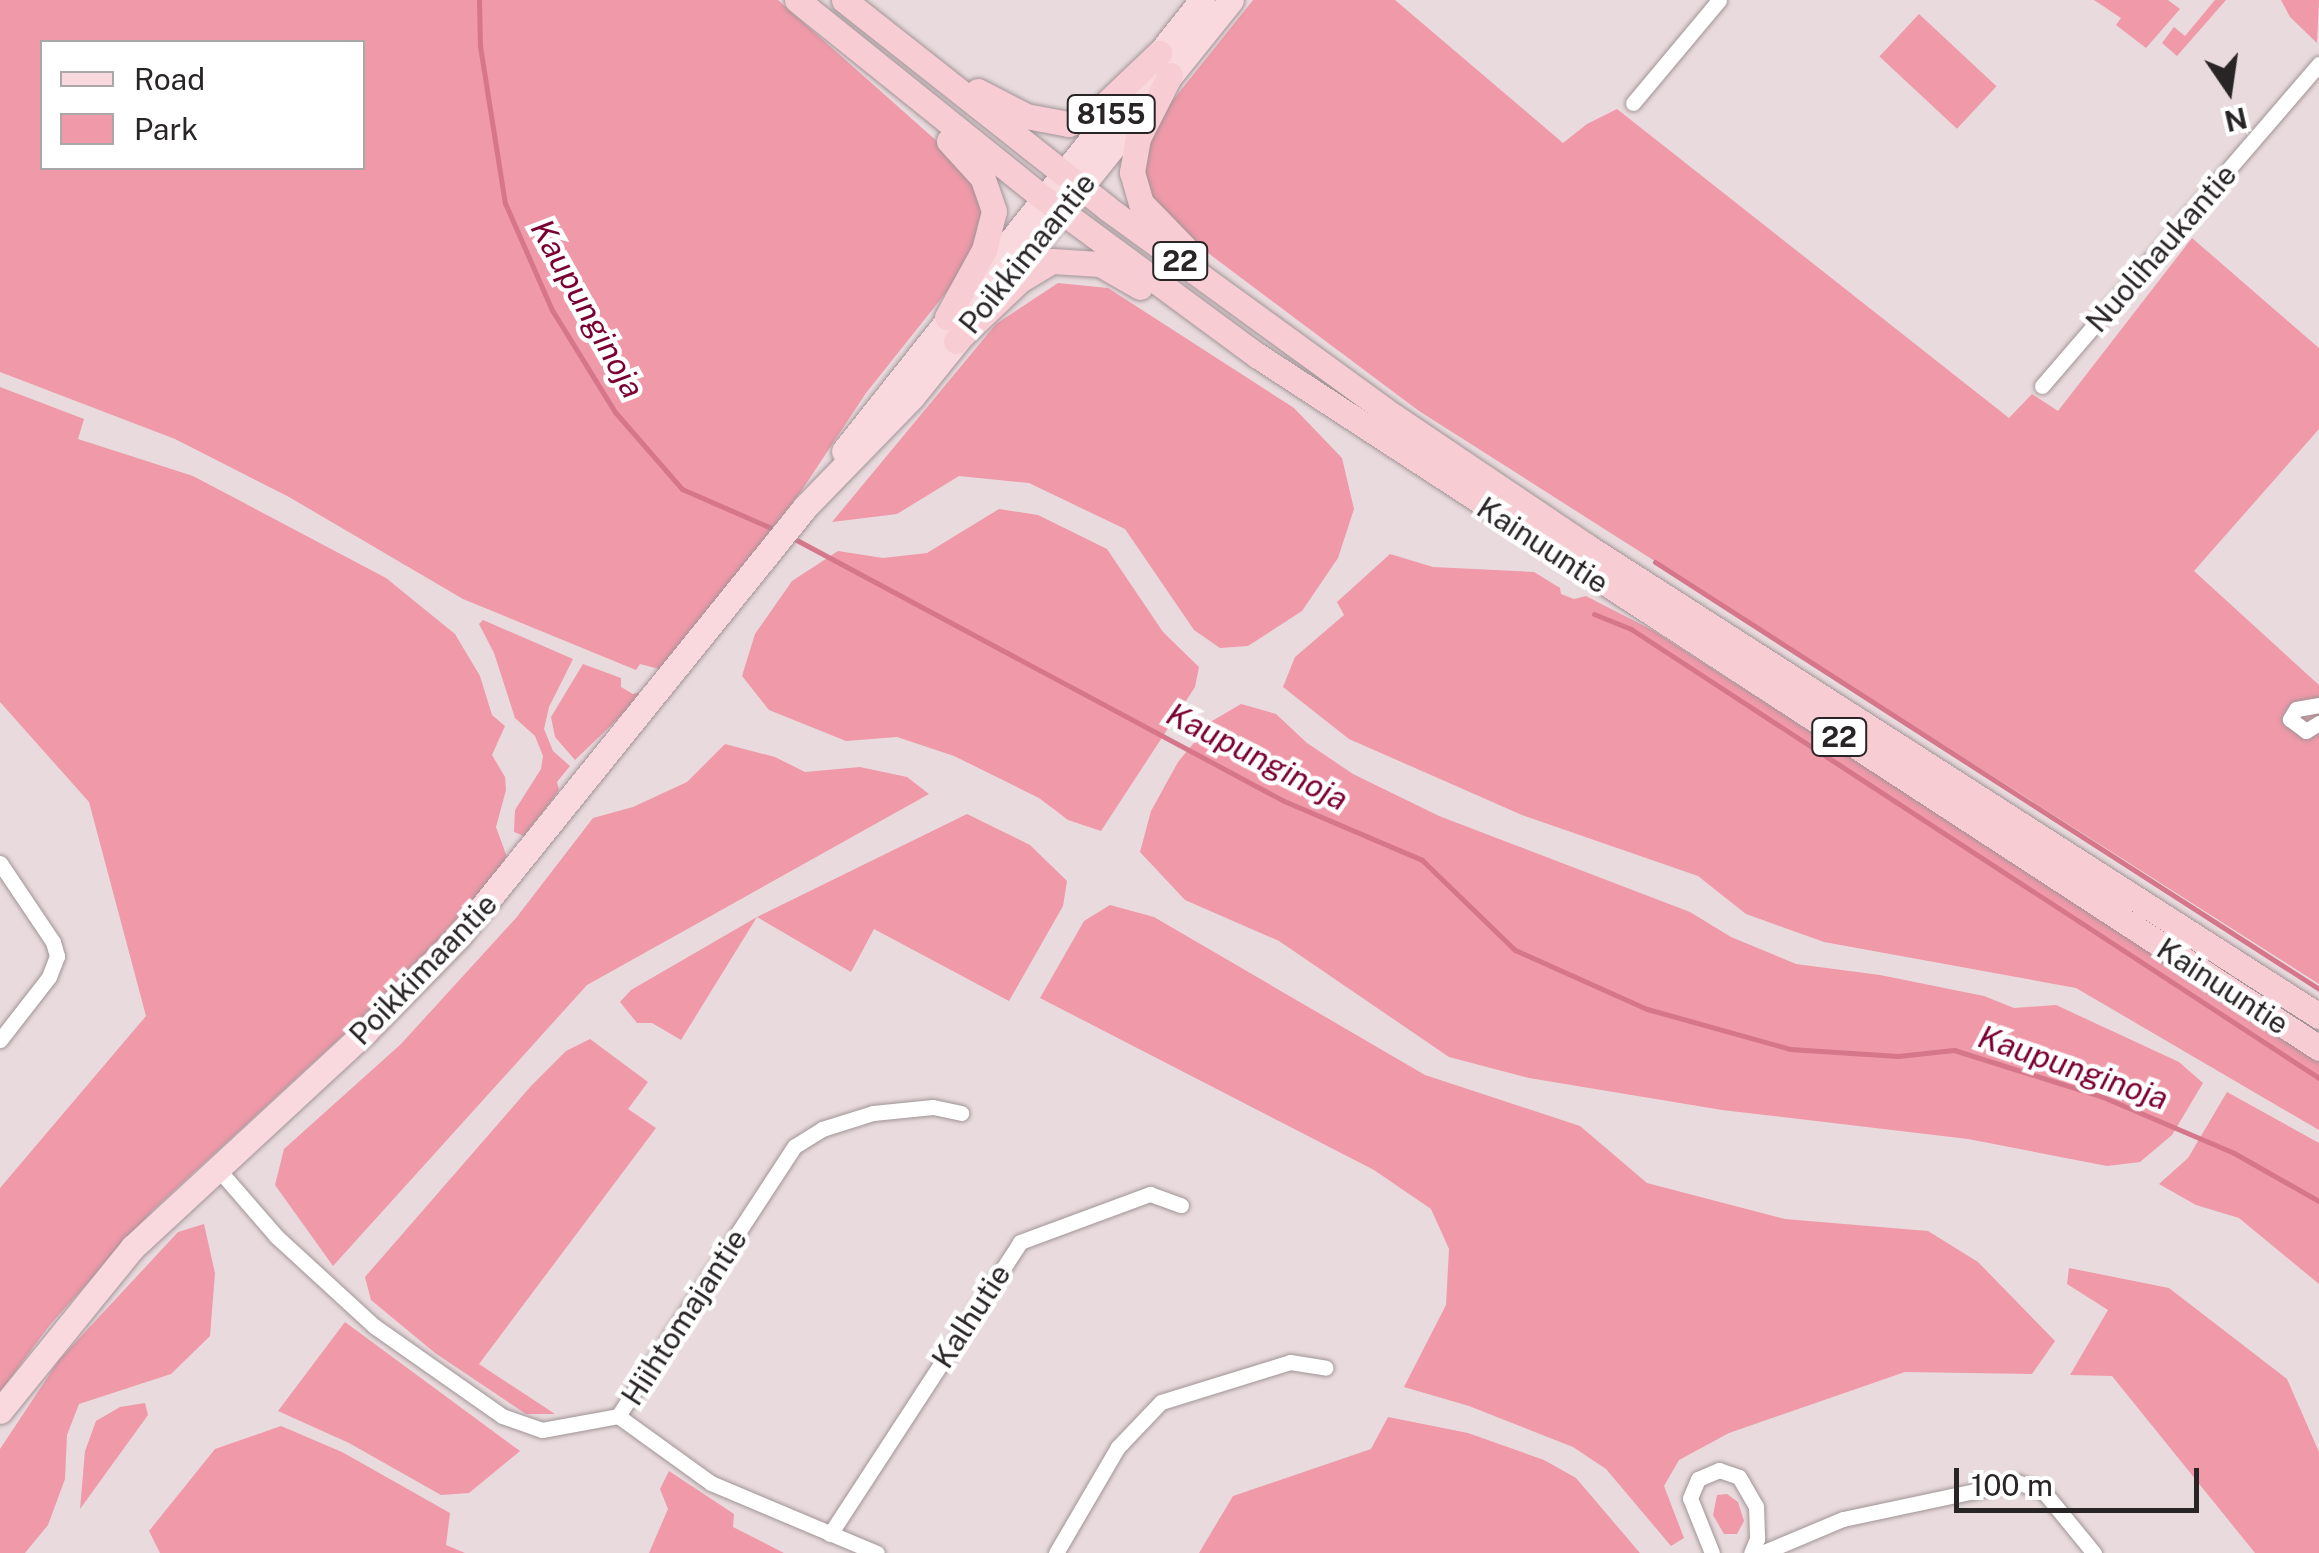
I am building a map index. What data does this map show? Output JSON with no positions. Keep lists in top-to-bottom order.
{
  "streets": {
    "highway": ["22", "Kainuuntie"],
    "main road": ["8155", "Poikkimaantie"],
    "street": ["Nuolihaukantie", "Kalhutie", "Hiihtomajantie"]
  },
  "crossings": [
    ["Poikkimaantie", "Kainuuntie"],
    ["Poikkimaantie", "Hiihtomajantie"]
  ],
  "water": ["Kaupunginoja"],
  "legend": ["Road", "Park"],
  "scale_bar": "100 m",
  "north": "bottom"
}
